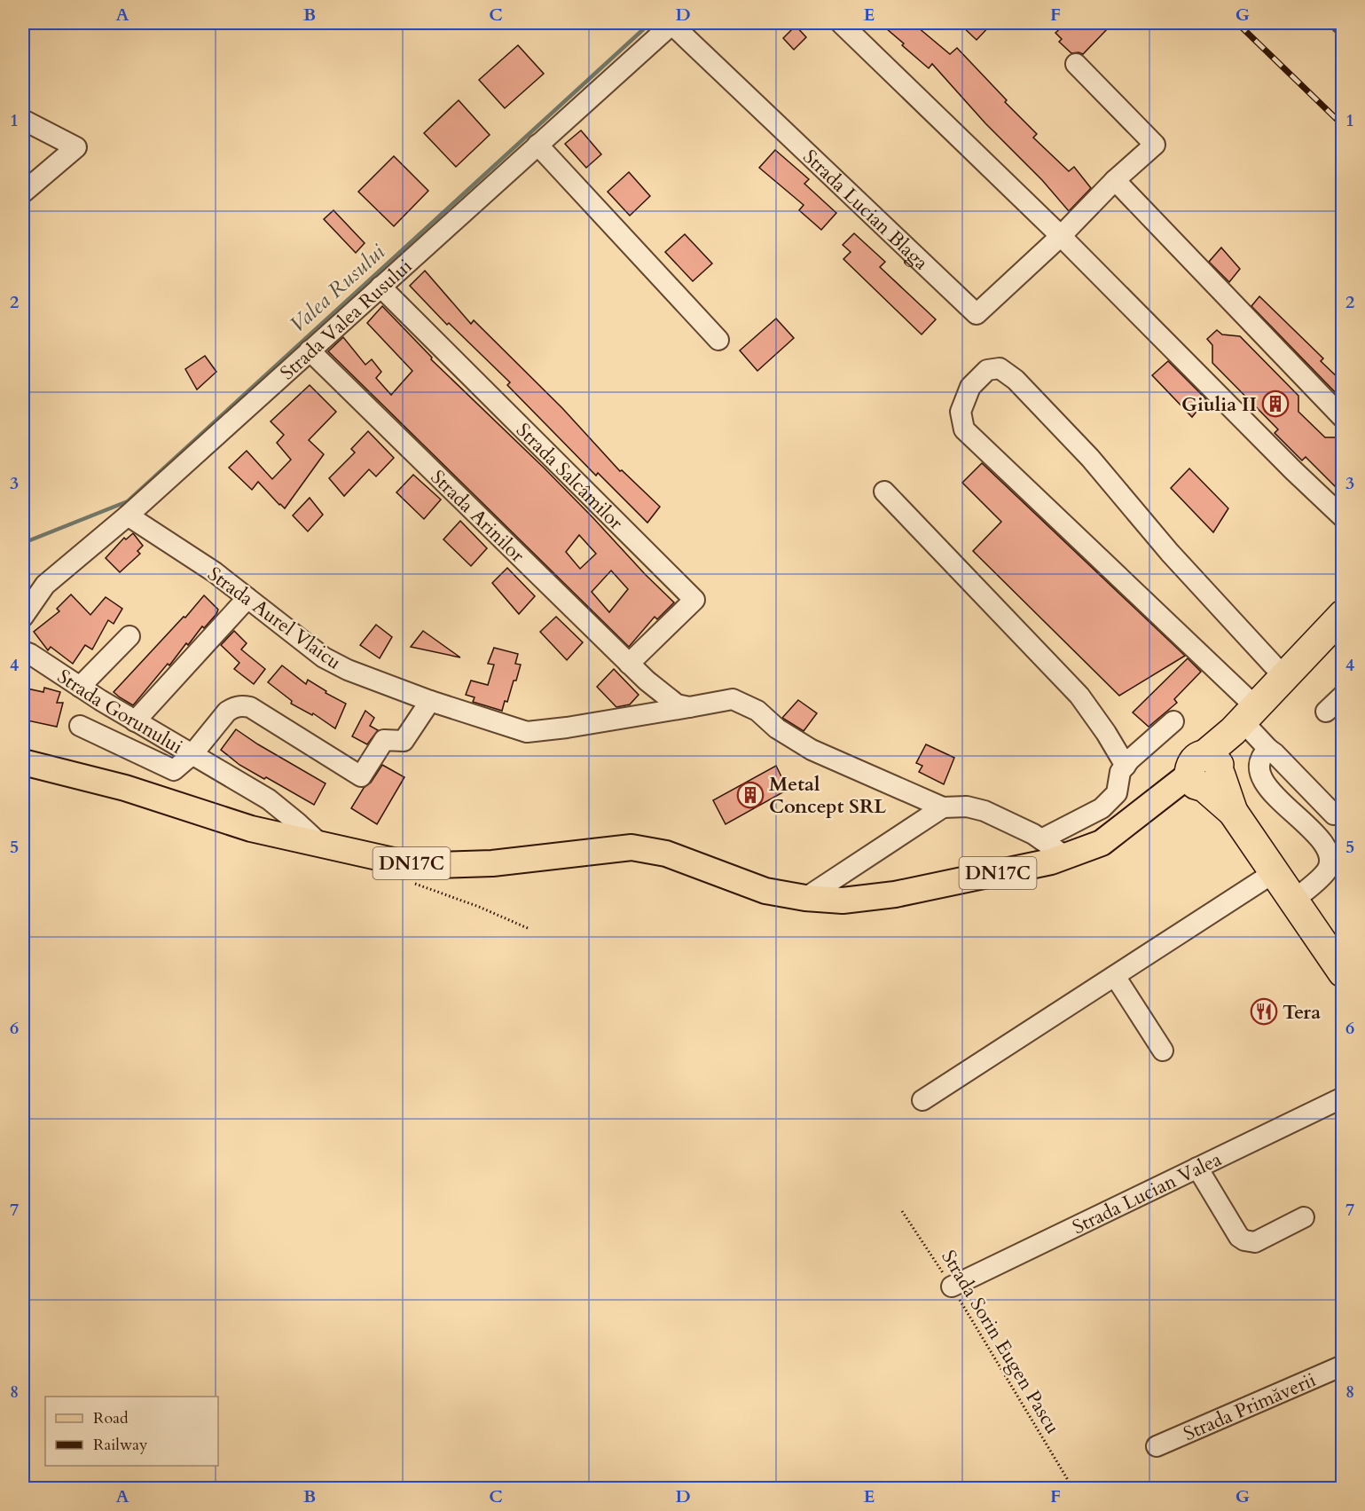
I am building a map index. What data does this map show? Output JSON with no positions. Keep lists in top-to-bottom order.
{
  "streets": {
    "highway": ["DN17C"],
    "street": [
      "Strada Lucian Blaga",
      "Strada Valea Rusului",
      "Strada Salcâmilor",
      "Strada Arinilor",
      "Strada Aurel Vlaicu",
      "Strada Gorunului",
      "Strada Lucian Valea",
      "Strada Primăverii"
    ],
    "path": ["Strada Sorin Eugen Pascu"]
  },
  "crossings": [
    ["Strada Lucian Blaga", "Strada Valea Rusului"],
    ["Strada Valea Rusului", "Strada Salcâmilor"],
    ["Strada Valea Rusului", "Strada Arinilor"],
    ["Strada Valea Rusului", "Strada Aurel Vlaicu"],
    ["Strada Salcâmilor", "Strada Arinilor"],
    ["Strada Arinilor", "Strada Aurel Vlaicu"],
    ["Strada Aurel Vlaicu", "Strada Gorunului"],
    ["Strada Gorunului", "DN17C"],
    ["Strada Lucian Valea", "Strada Sorin Eugen Pascu"]
  ],
  "water": ["Valea Rusului"],
  "places": {
    "building": ["Giulia II", "Metal Concept SRL"],
    "restaurant": ["Tera"]
  },
  "legend": ["Road", "Railway"],
  "grid": {
    "columns": [
      "A",
      "B",
      "C",
      "D",
      "E",
      "F",
      "G"
    ],
    "rows": [
      "1",
      "2",
      "3",
      "4",
      "5",
      "6",
      "7",
      "8"
    ]
  }
}
